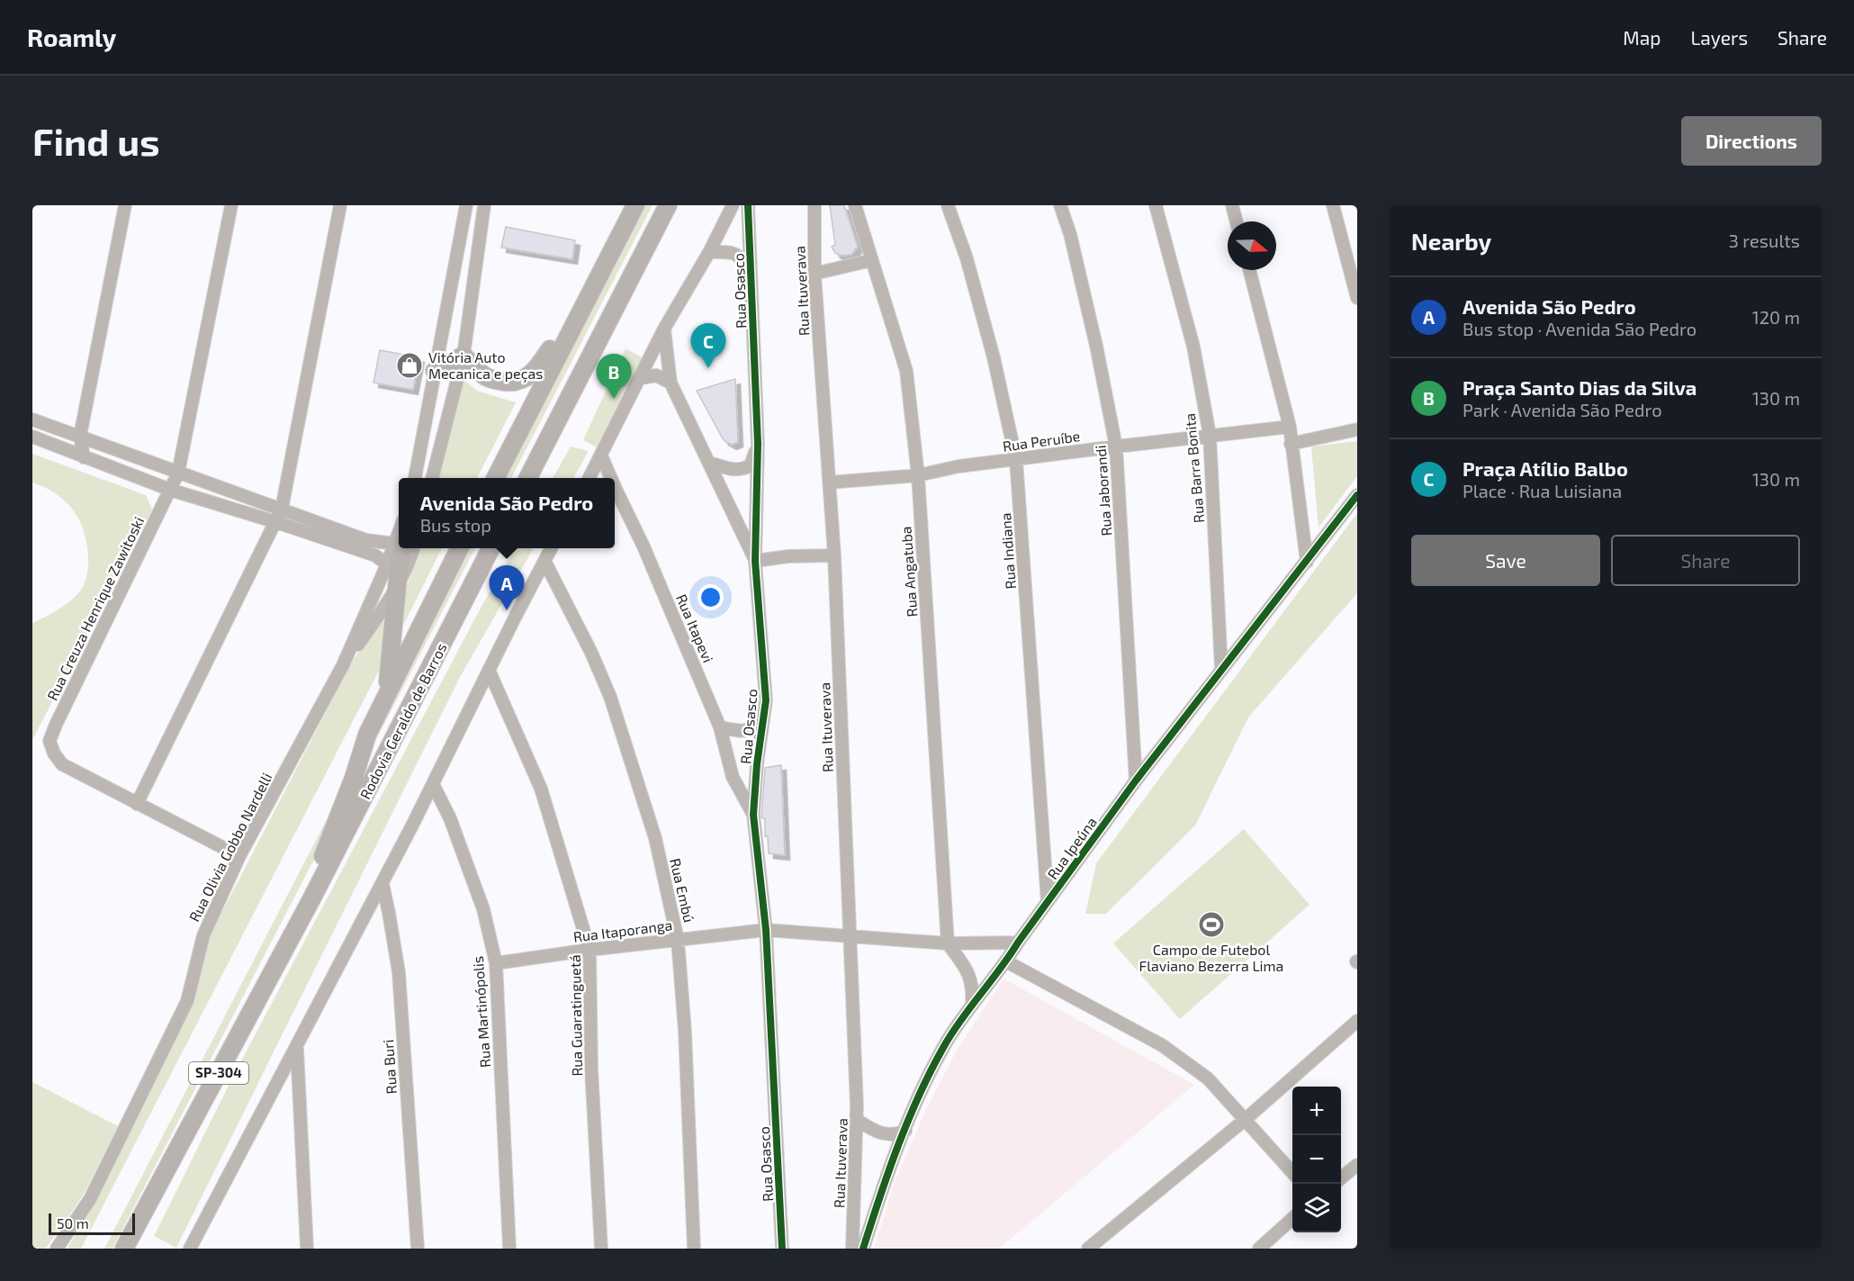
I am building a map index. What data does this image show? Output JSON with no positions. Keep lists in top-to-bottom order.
{
  "streets": {
    "highway": ["Rodovia Geraldo de Barros", "SP-304"],
    "street": [
      "Rua Osasco",
      "Rua Ituverava",
      "Rua Peruíbe",
      "Rua Barra Bonita",
      "Rua Jaborandi",
      "Rua Indiana",
      "Rua Angatuba",
      "Rua Creuza Henrique Zawitoski",
      "Rua Itapevi",
      "Rua Olivia Gobbo Nardelli",
      "Rua Ipeúna",
      "Rua Embú",
      "Rua Itaporanga",
      "Rua Martinópolis",
      "Rua Guaratinguetá",
      "Rua Buri"
    ]
  },
  "crossings": [
    ["Rua Osasco", "Rua Itapevi"],
    ["Rua Osasco", "Rua Itaporanga"],
    ["Rua Ituverava", "Rua Peruíbe"],
    ["Rua Ituverava", "Rua Itaporanga"],
    ["Rua Peruíbe", "Rua Barra Bonita"],
    ["Rua Peruíbe", "Rua Jaborandi"],
    ["Rua Peruíbe", "Rua Indiana"],
    ["Rua Peruíbe", "Rua Angatuba"],
    ["Rua Barra Bonita", "Rua Ipeúna"],
    ["Rua Jaborandi", "Rua Ipeúna"],
    ["Rua Indiana", "Rua Ipeúna"],
    ["Rua Angatuba", "Rua Itaporanga"],
    ["Rua Creuza Henrique Zawitoski", "Rua Olivia Gobbo Nardelli"],
    ["Rua Ipeúna", "Rua Itaporanga"],
    ["Rua Embú", "Rua Itaporanga"],
    ["Rua Itaporanga", "Rua Martinópolis"],
    ["Rua Itaporanga", "Rua Guaratinguetá"]
  ],
  "places": {
    "shop": ["Vitória Auto Mecanica e peças"],
    "sports": ["Campo de Futebol Flaviano Bezerra Lima"]
  },
  "scale_bar": "50 m",
  "north": "right",
  "page": {
    "header": "Roamly",
    "nav": ["Map", "Layers", "Share"],
    "buttons": [
      "Directions",
      ["Save", "Share"]
    ],
    "title": "Find us",
    "heading": ["Nearby", "3 results"],
    "list": [
      {
        "mark": "A",
        "name": "Avenida São Pedro",
        "note": "Bus stop · Avenida São Pedro",
        "value": "120 m"
      },
      {
        "mark": "B",
        "name": "Praça Santo Dias da Silva",
        "note": "Park · Avenida São Pedro",
        "value": "130 m"
      },
      {
        "mark": "C",
        "name": "Praça Atílio Balbo",
        "note": "Place · Rua Luisiana",
        "value": "130 m"
      }
    ],
    "pins": ["C", "B", "A"],
    "popup": ["Avenida São Pedro", "Bus stop"],
    "map_buttons": ["+", "−"],
    "scale": "50 m"
  }
}
